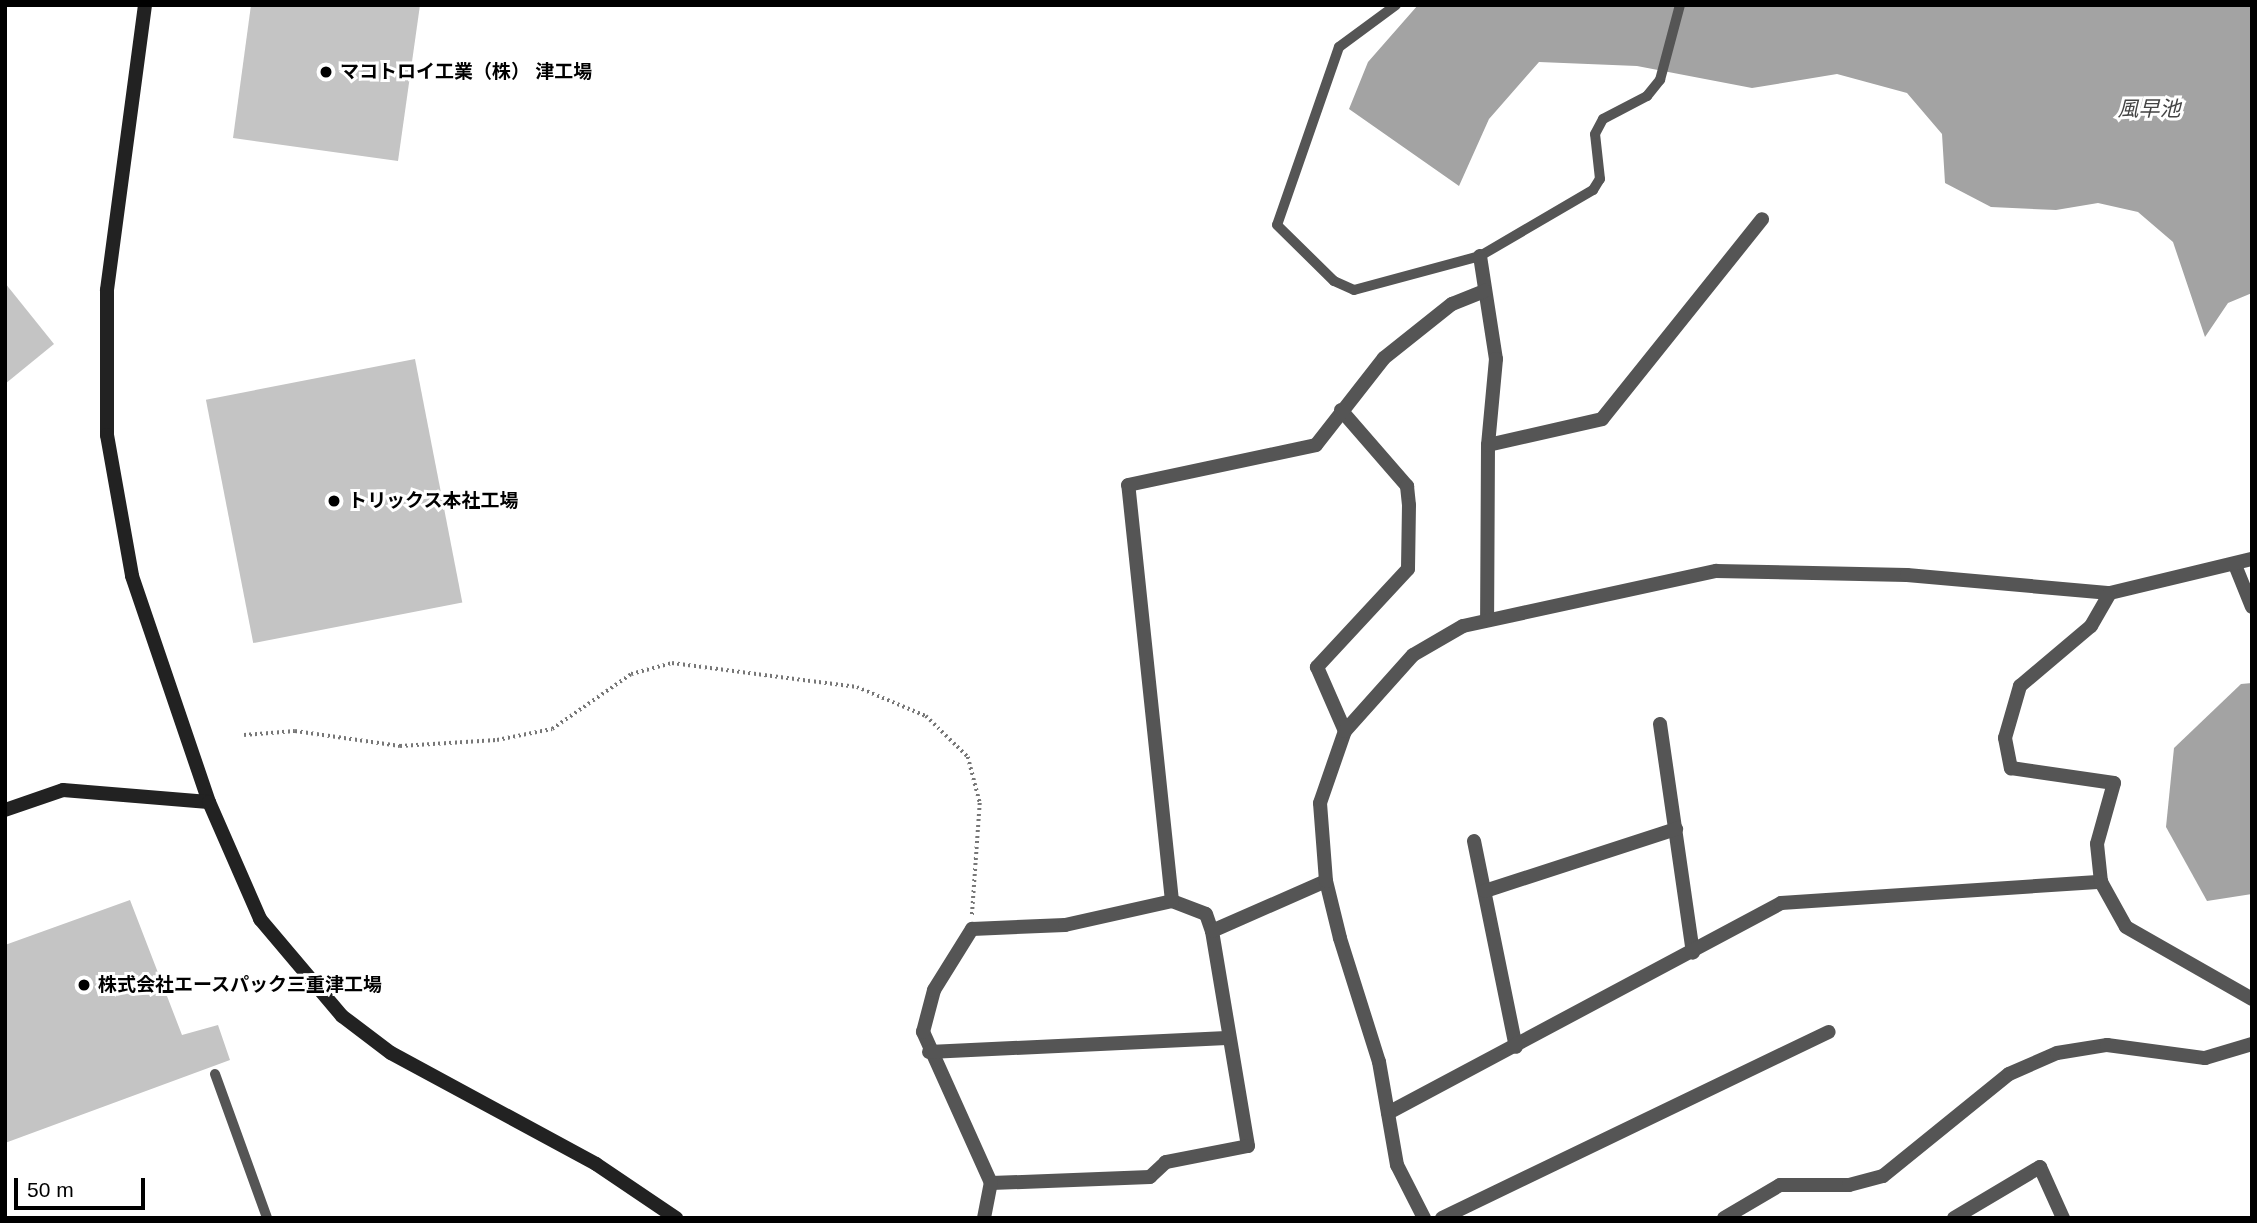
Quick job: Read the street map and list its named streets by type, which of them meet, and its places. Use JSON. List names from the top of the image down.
{
  "water": ["風早池"],
  "places": ["マコトロイ工業（株） 津工場", "トリックス本社工場", "株式会社エースパック三重津工場"],
  "scale_bar": "50 m"
}
